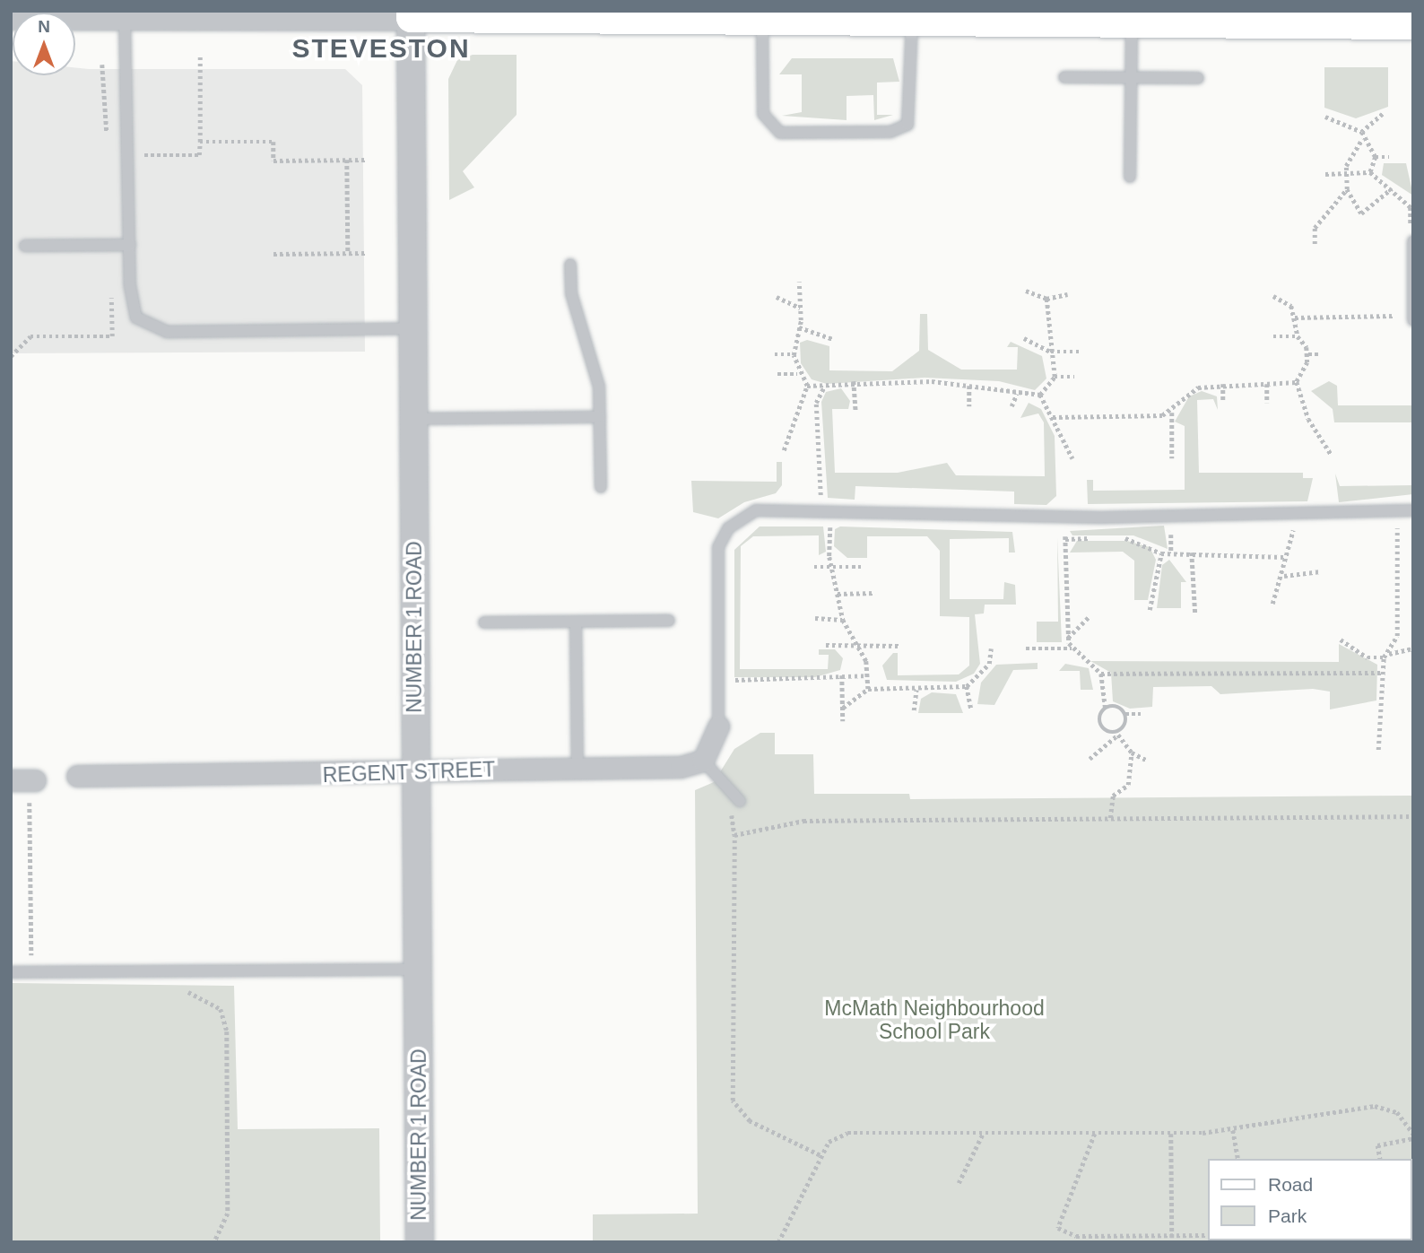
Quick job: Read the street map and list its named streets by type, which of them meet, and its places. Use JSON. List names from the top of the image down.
{
  "streets": {
    "street": ["NUMBER 1 ROAD", "REGENT STREET"]
  },
  "crossings": [
    ["NUMBER 1 ROAD", "REGENT STREET"]
  ],
  "districts": ["STEVESTON"],
  "parks": ["McMath Neighbourhood School Park"],
  "legend": ["Road", "Park"],
  "north": "top"
}
